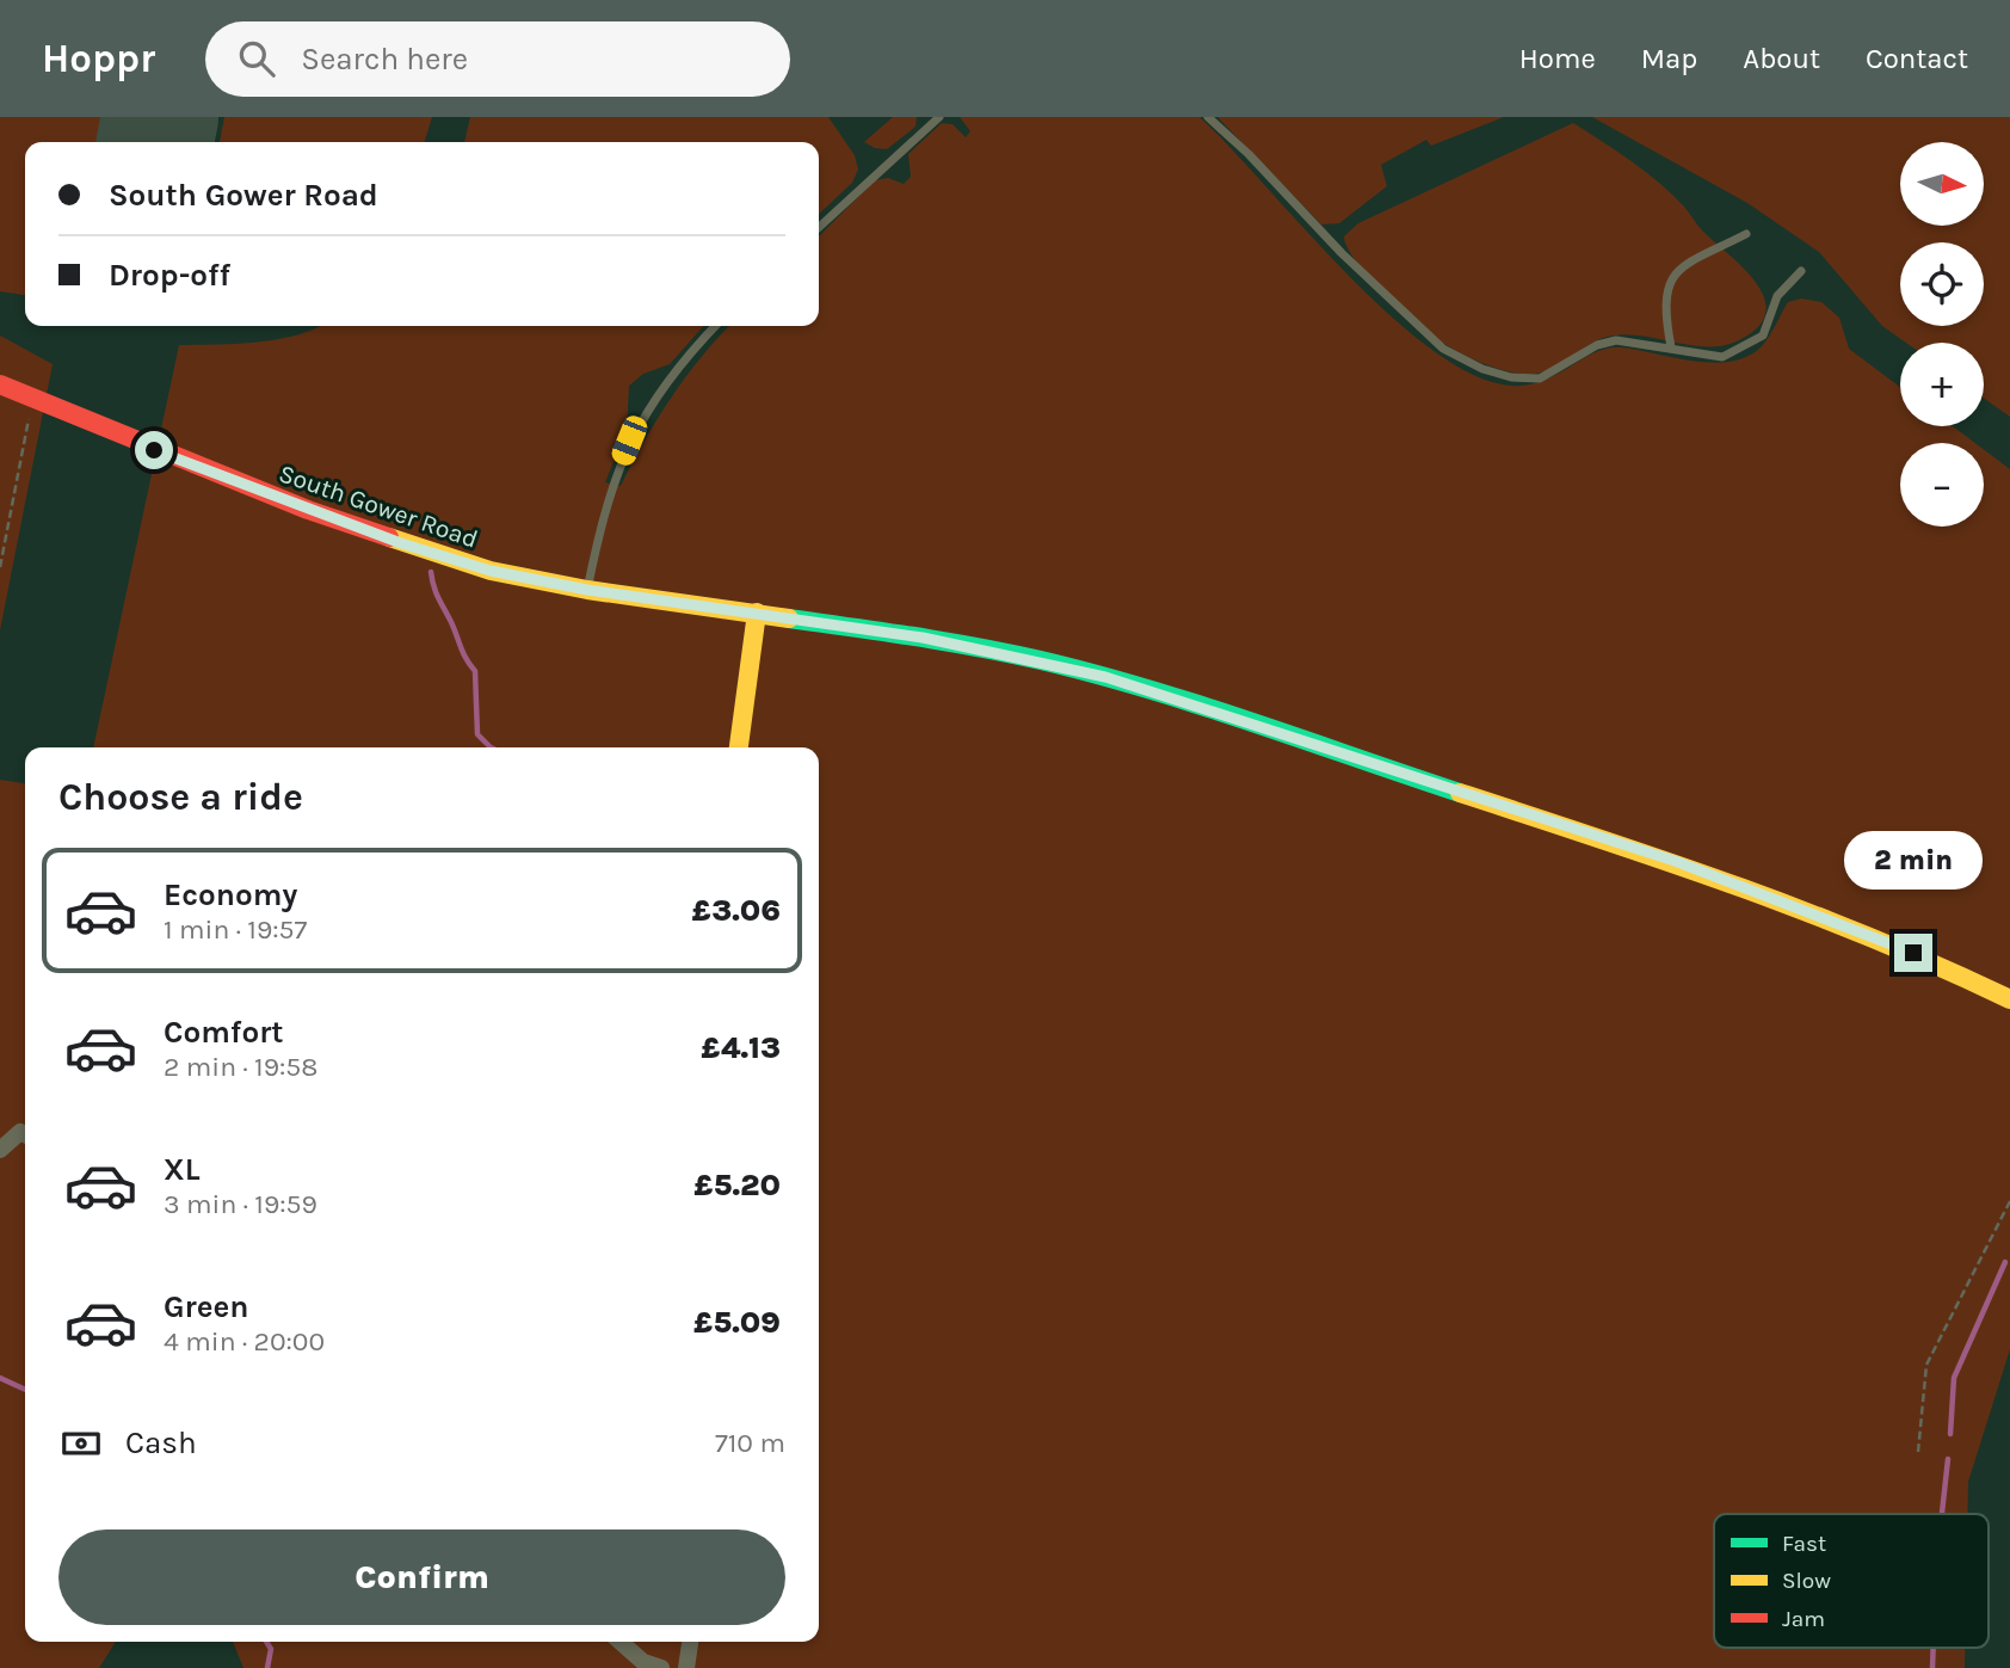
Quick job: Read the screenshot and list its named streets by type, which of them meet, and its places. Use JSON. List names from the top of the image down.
{
  "streets": {
    "main road": ["South Gower Road"]
  },
  "legend": ["Fast", "Slow", "Jam"],
  "north": "right",
  "page": {
    "header": "Hoppr",
    "search": "Search here",
    "nav": [
      "Home",
      "Map",
      "About",
      "Contact"
    ],
    "map_buttons": ["+", "−"],
    "banner": ["South Gower Road", "Drop-off"],
    "heading": "Choose a ride",
    "bubble": "2 min",
    "list": [
      {
        "name": "Economy",
        "note": "1 min · 19:57",
        "value": "£3.06"
      },
      {
        "name": "Comfort",
        "note": "2 min · 19:58",
        "value": "£4.13"
      },
      {
        "name": "XL",
        "note": "3 min · 19:59",
        "value": "£5.20"
      },
      {
        "name": "Green",
        "note": "4 min · 20:00",
        "value": "£5.09"
      }
    ],
    "pay": ["Cash", "710 m"],
    "buttons": "Confirm"
  }
}
